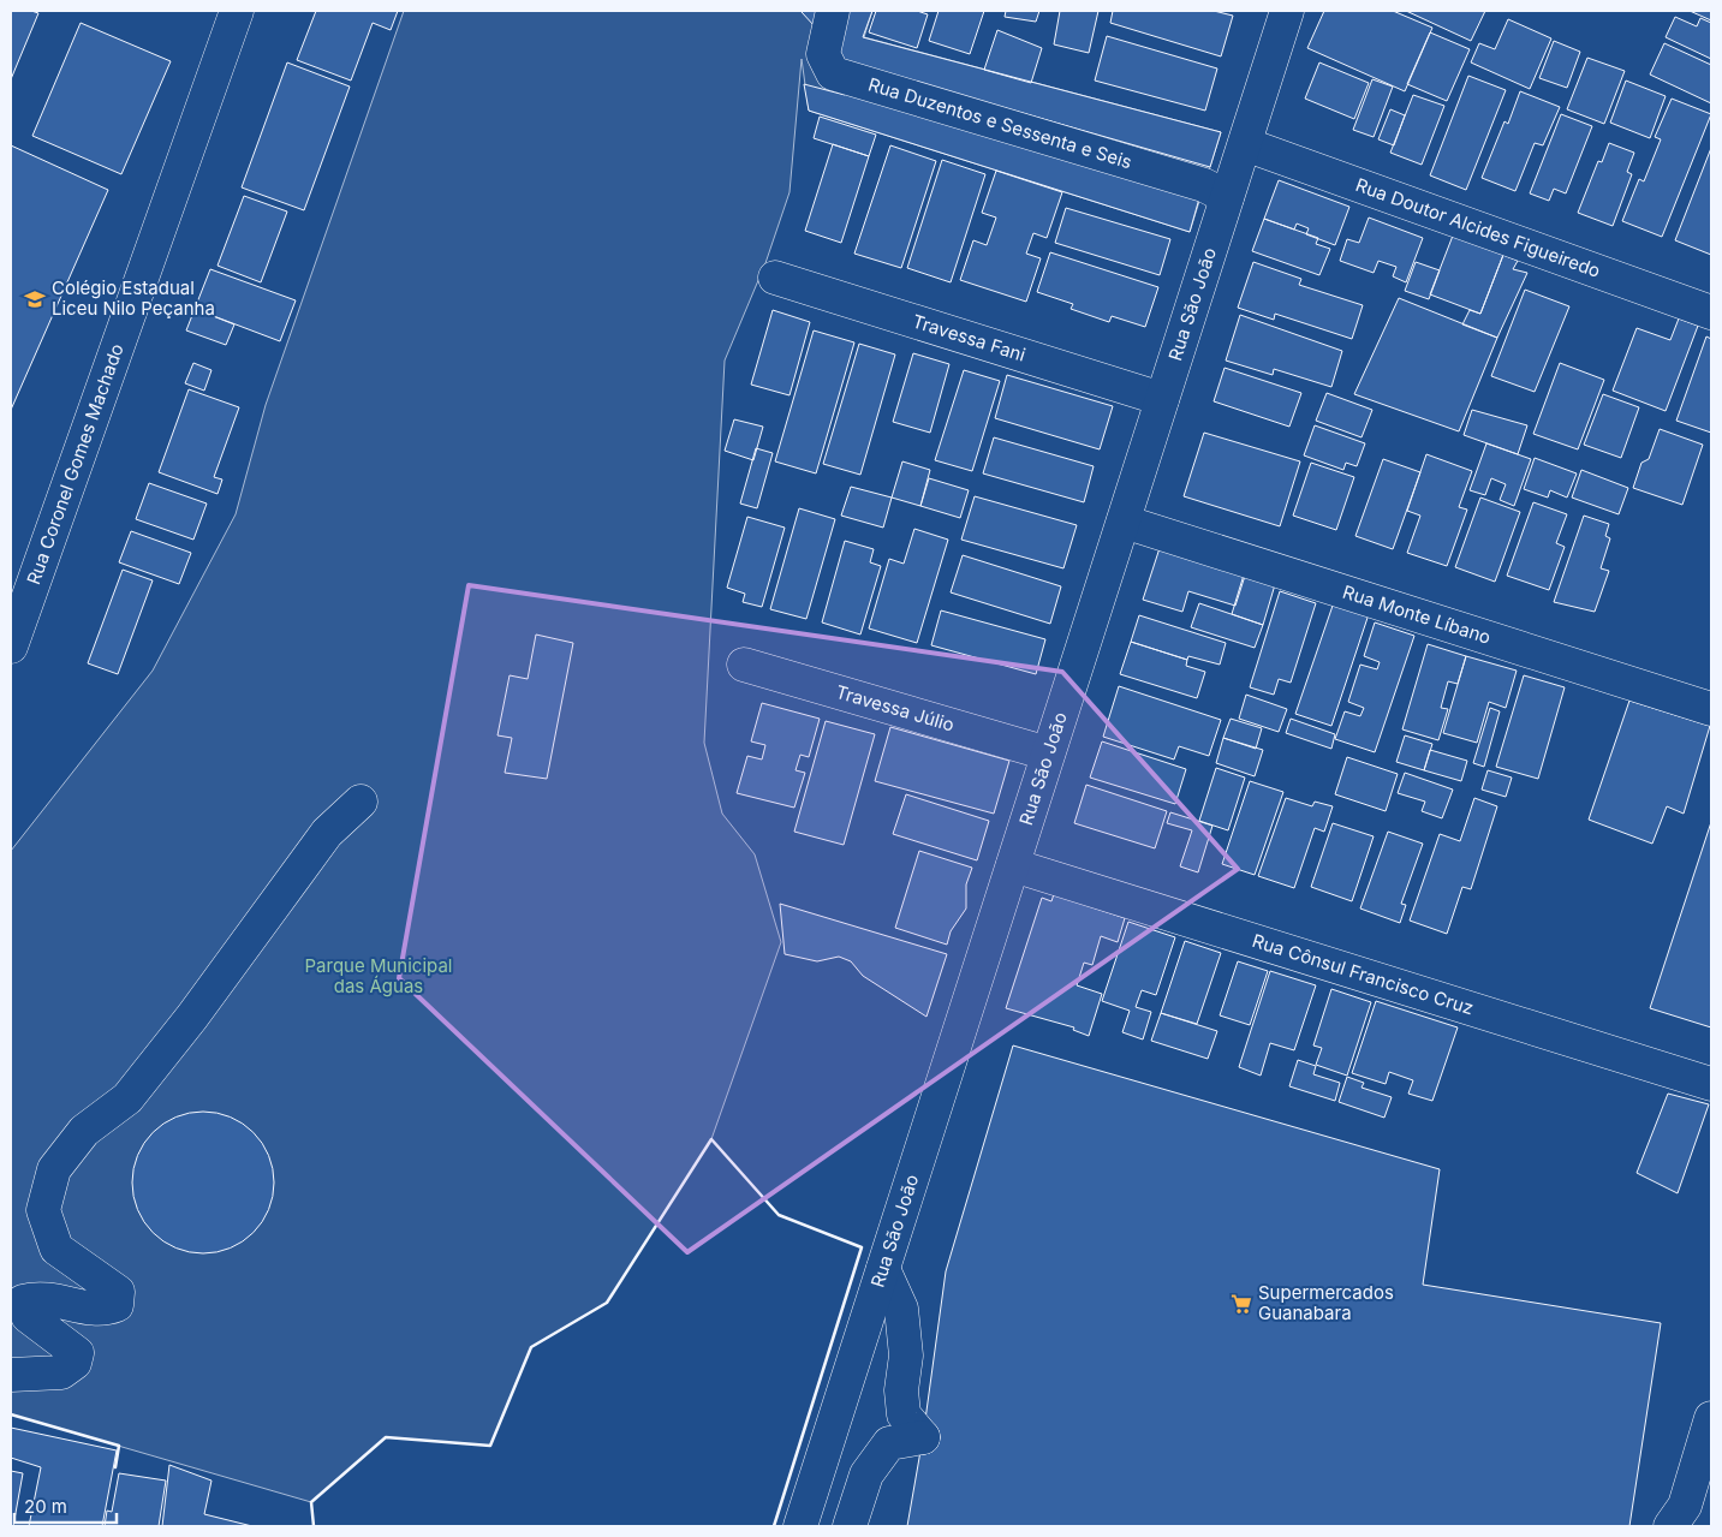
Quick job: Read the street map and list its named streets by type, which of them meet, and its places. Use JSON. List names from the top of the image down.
{
  "streets": {
    "street": [
      "Rua Duzentos e Sessenta e Seis",
      "Rua Doutor Alcides Figueiredo",
      "Rua São João",
      "Travessa Fani",
      "Rua Coronel Gomes Machado",
      "Rua Monte Líbano",
      "Travessa Júlio",
      "Rua Cônsul Francisco Cruz"
    ]
  },
  "crossings": [
    ["Rua Duzentos e Sessenta e Seis", "Rua São João"],
    ["Rua Doutor Alcides Figueiredo", "Rua São João"],
    ["Rua São João", "Travessa Fani"],
    ["Rua São João", "Rua Monte Líbano"],
    ["Rua São João", "Travessa Júlio"],
    ["Rua São João", "Rua Cônsul Francisco Cruz"]
  ],
  "parks": ["Parque Municipal das Águas"],
  "places": {
    "school or university": ["Colégio Estadual Liceu Nilo Peçanha"],
    "supermarket": ["Supermercados Guanabara"]
  },
  "scale_bar": "20 m"
}
